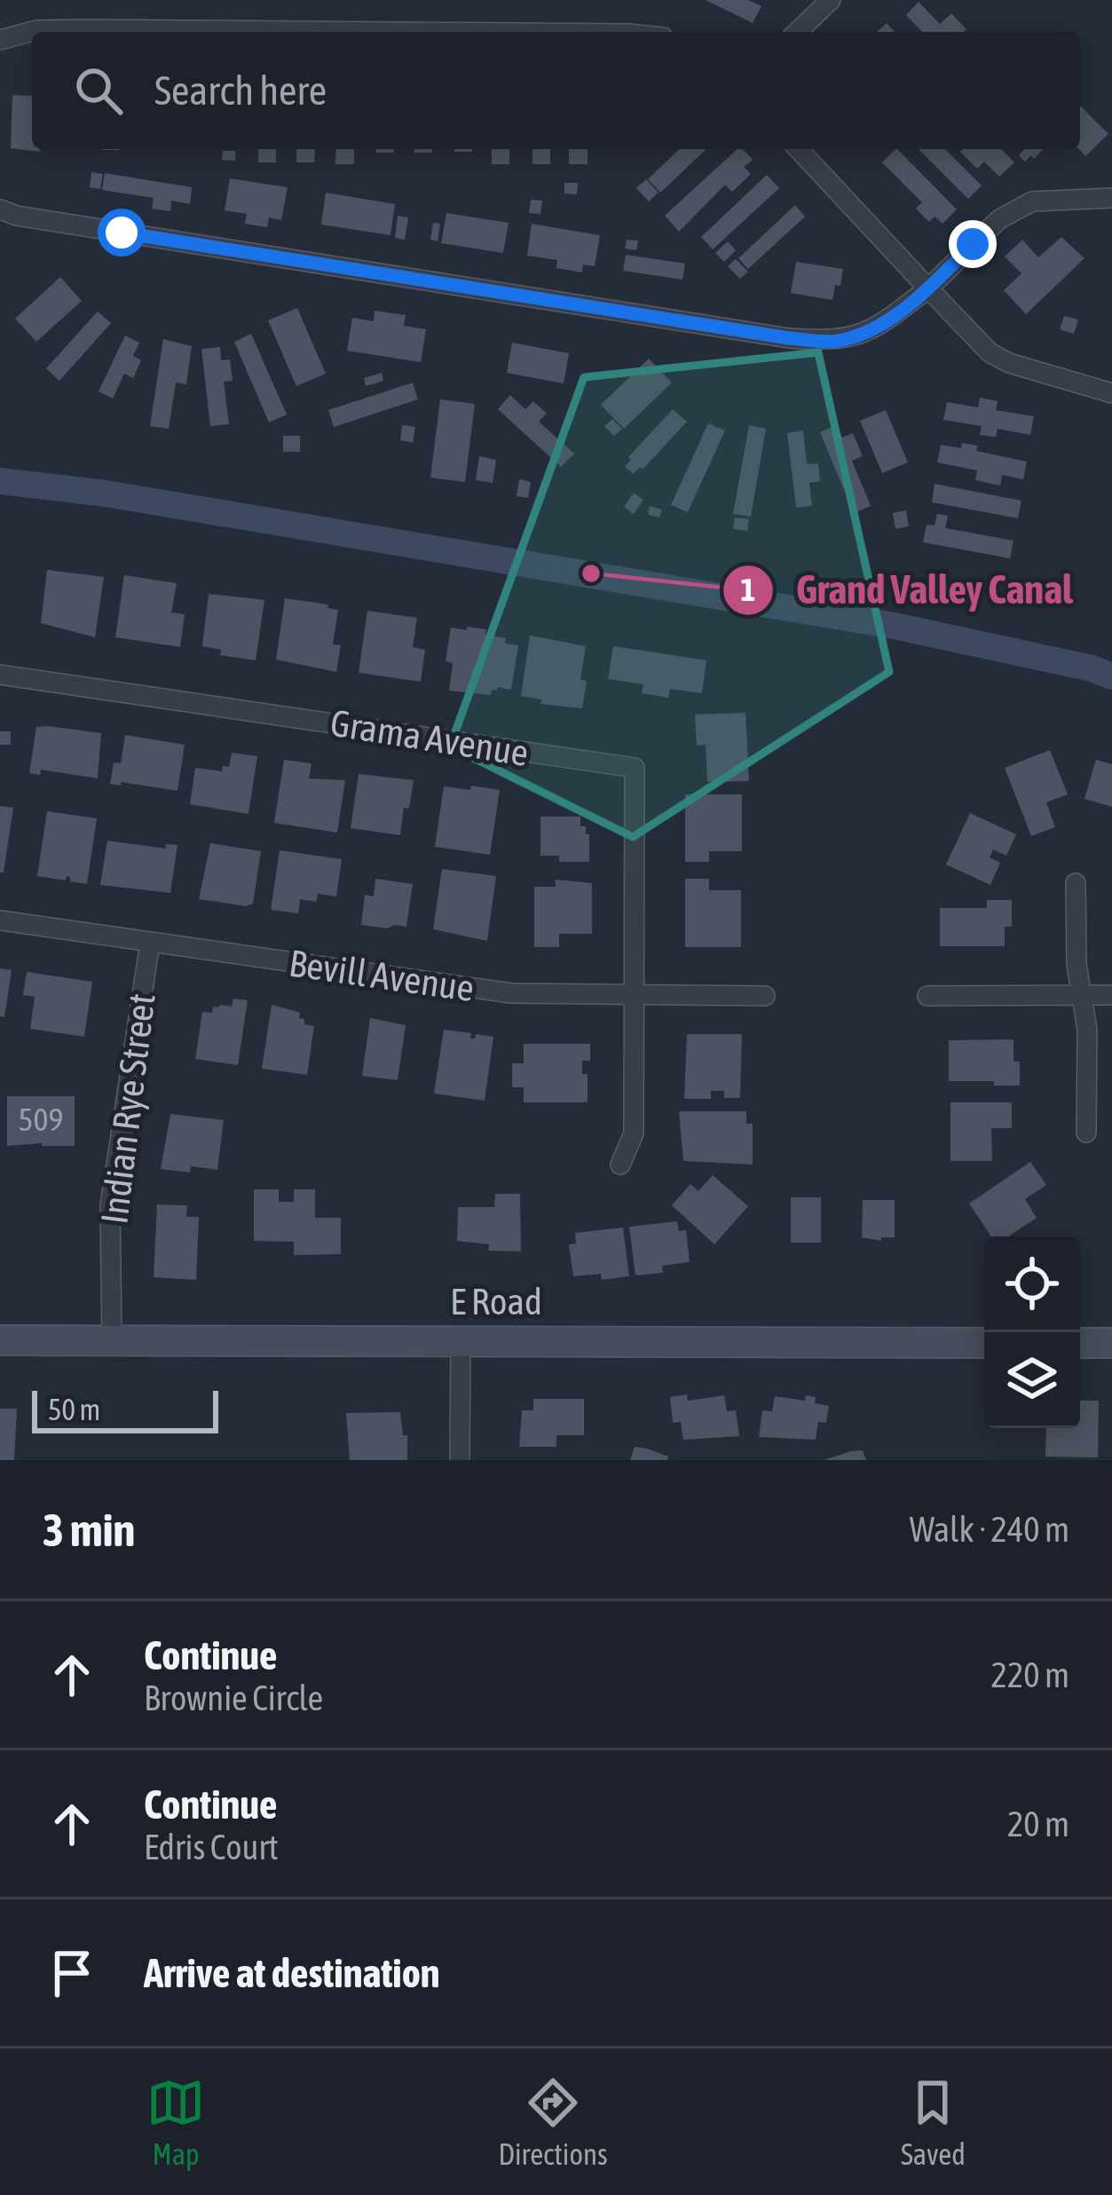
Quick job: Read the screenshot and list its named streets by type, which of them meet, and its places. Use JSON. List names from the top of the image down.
{
  "streets": {
    "street": [
      "Grama Avenue",
      "Bevill Avenue",
      "Indian Rye Street",
      "E Road"
    ]
  },
  "crossings": [
    ["Grama Avenue", "Bevill Avenue"],
    ["Bevill Avenue", "Indian Rye Street"],
    ["Indian Rye Street", "E Road"]
  ],
  "places": ["Grand Valley Canal"],
  "house_numbers": ["509"],
  "scale_bar": "50 m",
  "page": {
    "search": "Search here",
    "scale": "50 m",
    "heading": ["3 min", "Walk · 240 m"],
    "list": [
      ["Continue", "Brownie Circle", "220 m"],
      ["Continue", "Edris Court", "20 m"],
      "Arrive at destination"
    ],
    "nav": ["Map", "Directions", "Saved"]
  }
}
